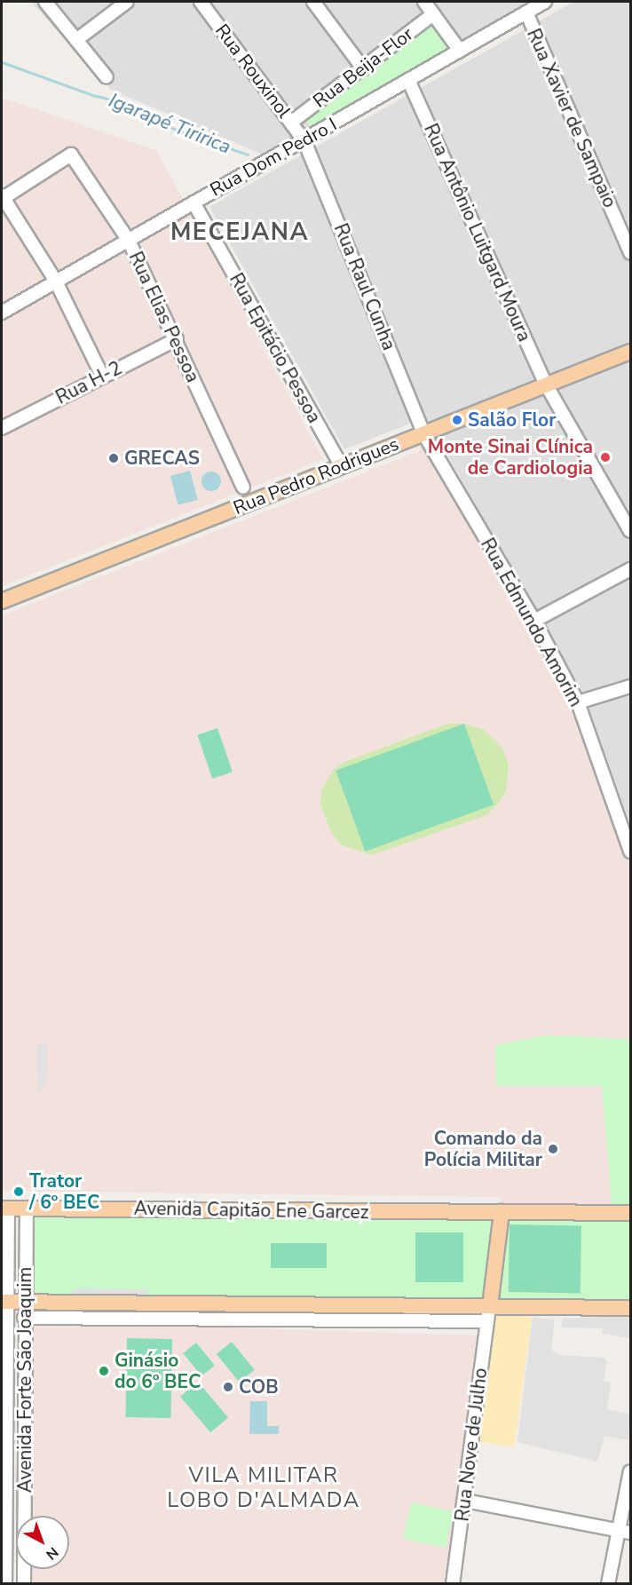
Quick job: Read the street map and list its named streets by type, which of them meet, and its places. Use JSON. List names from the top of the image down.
{
  "streets": {
    "main road": ["Rua Pedro Rodrigues", "Avenida Capitão Ene Garcez"],
    "street": [
      "Rua Beija-Flor",
      "Rua Rouxinol",
      "Rua Xavier de Sampaio",
      "Rua Dom Pedro I",
      "Rua Antônio Luitgard Moura",
      "Rua Raul Cunha",
      "Rua Elias Pessoa",
      "Rua Epitácio Pessoa",
      "Rua H-2",
      "Rua Edmundo Amorim",
      "Avenida Forte São Joaquim",
      "Rua Nove de Julho"
    ]
  },
  "crossings": [
    ["Rua Beija-Flor", "Rua Rouxinol"],
    ["Rua Rouxinol", "Rua Dom Pedro I"],
    ["Rua Rouxinol", "Rua Raul Cunha"],
    ["Rua Xavier de Sampaio", "Rua Dom Pedro I"],
    ["Rua Dom Pedro I", "Rua Antônio Luitgard Moura"],
    ["Rua Dom Pedro I", "Rua Raul Cunha"],
    ["Rua Dom Pedro I", "Rua Elias Pessoa"],
    ["Rua Dom Pedro I", "Rua Epitácio Pessoa"],
    ["Rua Antônio Luitgard Moura", "Rua Pedro Rodrigues"],
    ["Rua Raul Cunha", "Rua Pedro Rodrigues"],
    ["Rua Raul Cunha", "Rua Edmundo Amorim"],
    ["Rua Elias Pessoa", "Rua H-2"],
    ["Rua Epitácio Pessoa", "Rua Pedro Rodrigues"],
    ["Rua Pedro Rodrigues", "Rua Edmundo Amorim"],
    ["Avenida Capitão Ene Garcez", "Avenida Forte São Joaquim"]
  ],
  "districts": ["MECEJANA", "VILA MILITAR LOBO D'ALMADA"],
  "water": ["Igarapé Tiririca"],
  "places": [
    "Salão Flor",
    "Monte Sinai Clínica de Cardiologia",
    "GRECAS",
    "Comando da Polícia Militar",
    "Trator / 6º BEC",
    "Ginásio do 6º BEC",
    "COB"
  ],
  "north": "bottom right"
}
